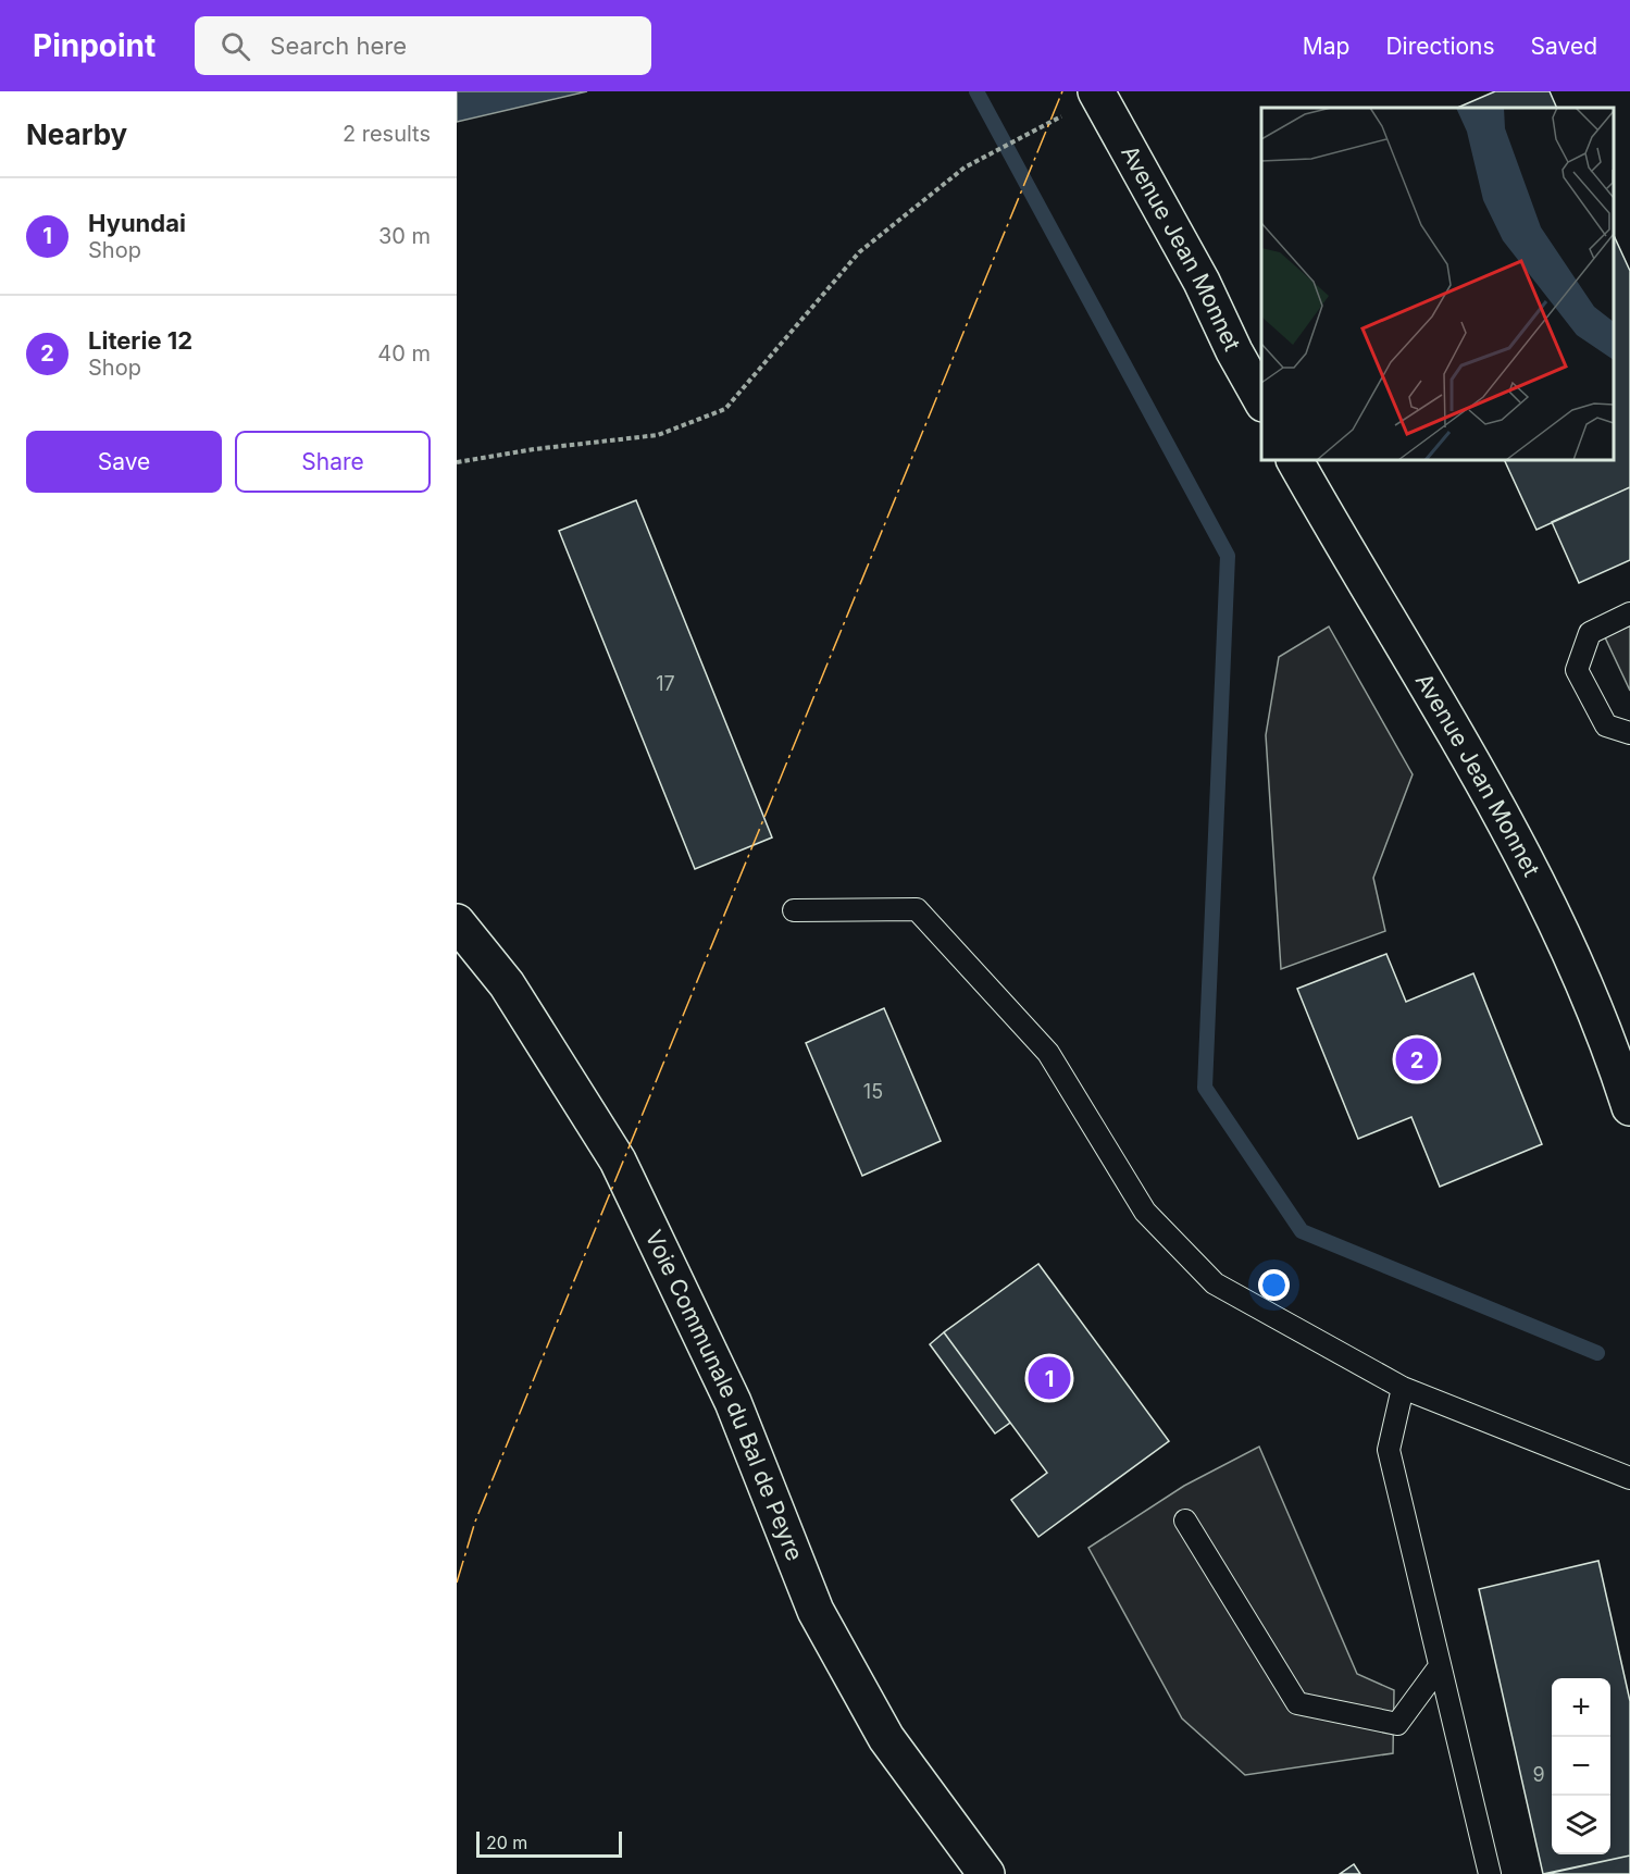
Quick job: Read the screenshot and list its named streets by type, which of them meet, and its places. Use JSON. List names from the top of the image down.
{
  "streets": {
    "street": ["Avenue Jean Monnet", "Voie Communale du Bal de Peyre"]
  },
  "house_numbers": ["17", "15", "9"],
  "scale_bar": "20 m",
  "page": {
    "header": "Pinpoint",
    "search": "Search here",
    "nav": ["Map", "Directions", "Saved"],
    "heading": ["Nearby", "2 results"],
    "list": [
      {
        "mark": "1",
        "name": "Hyundai",
        "note": "Shop",
        "value": "30 m"
      },
      {
        "mark": "2",
        "name": "Literie 12",
        "note": "Shop",
        "value": "40 m"
      }
    ],
    "buttons": ["Save", "Share"],
    "pins": ["2", "1"],
    "map_buttons": ["+", "−"],
    "scale": "20 m"
  }
}
